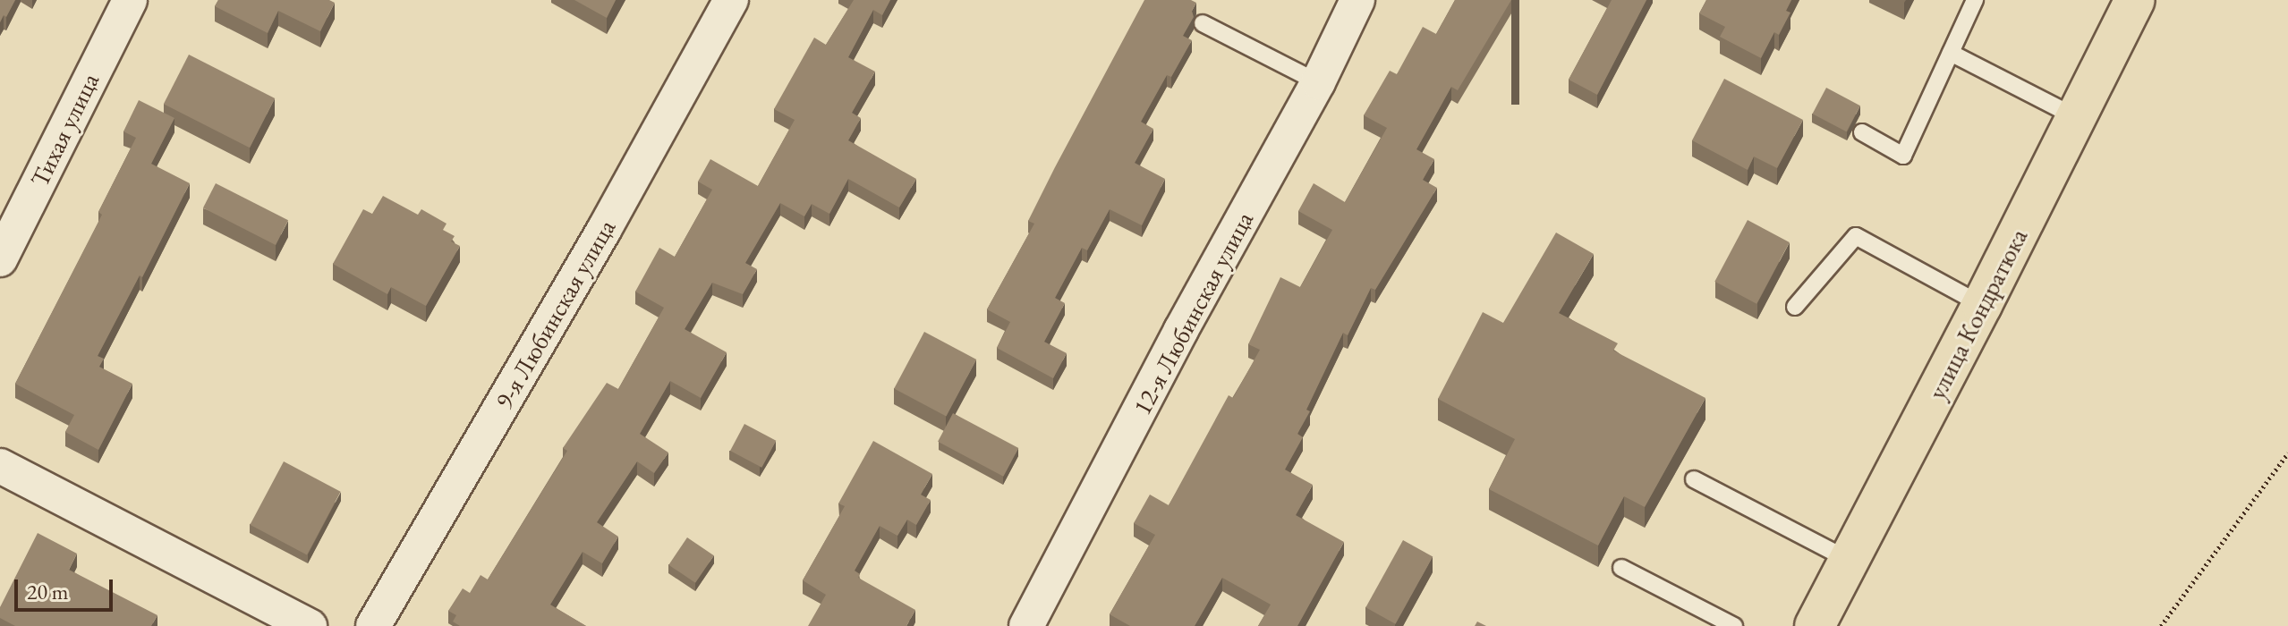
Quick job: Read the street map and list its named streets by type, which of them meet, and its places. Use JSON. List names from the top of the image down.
{
  "streets": {
    "main road": ["улица Кондратюка"],
    "street": ["Тихая улица", "12-я Любинская улица", "9-я Любинская улица"]
  },
  "scale_bar": "20 m"
}
